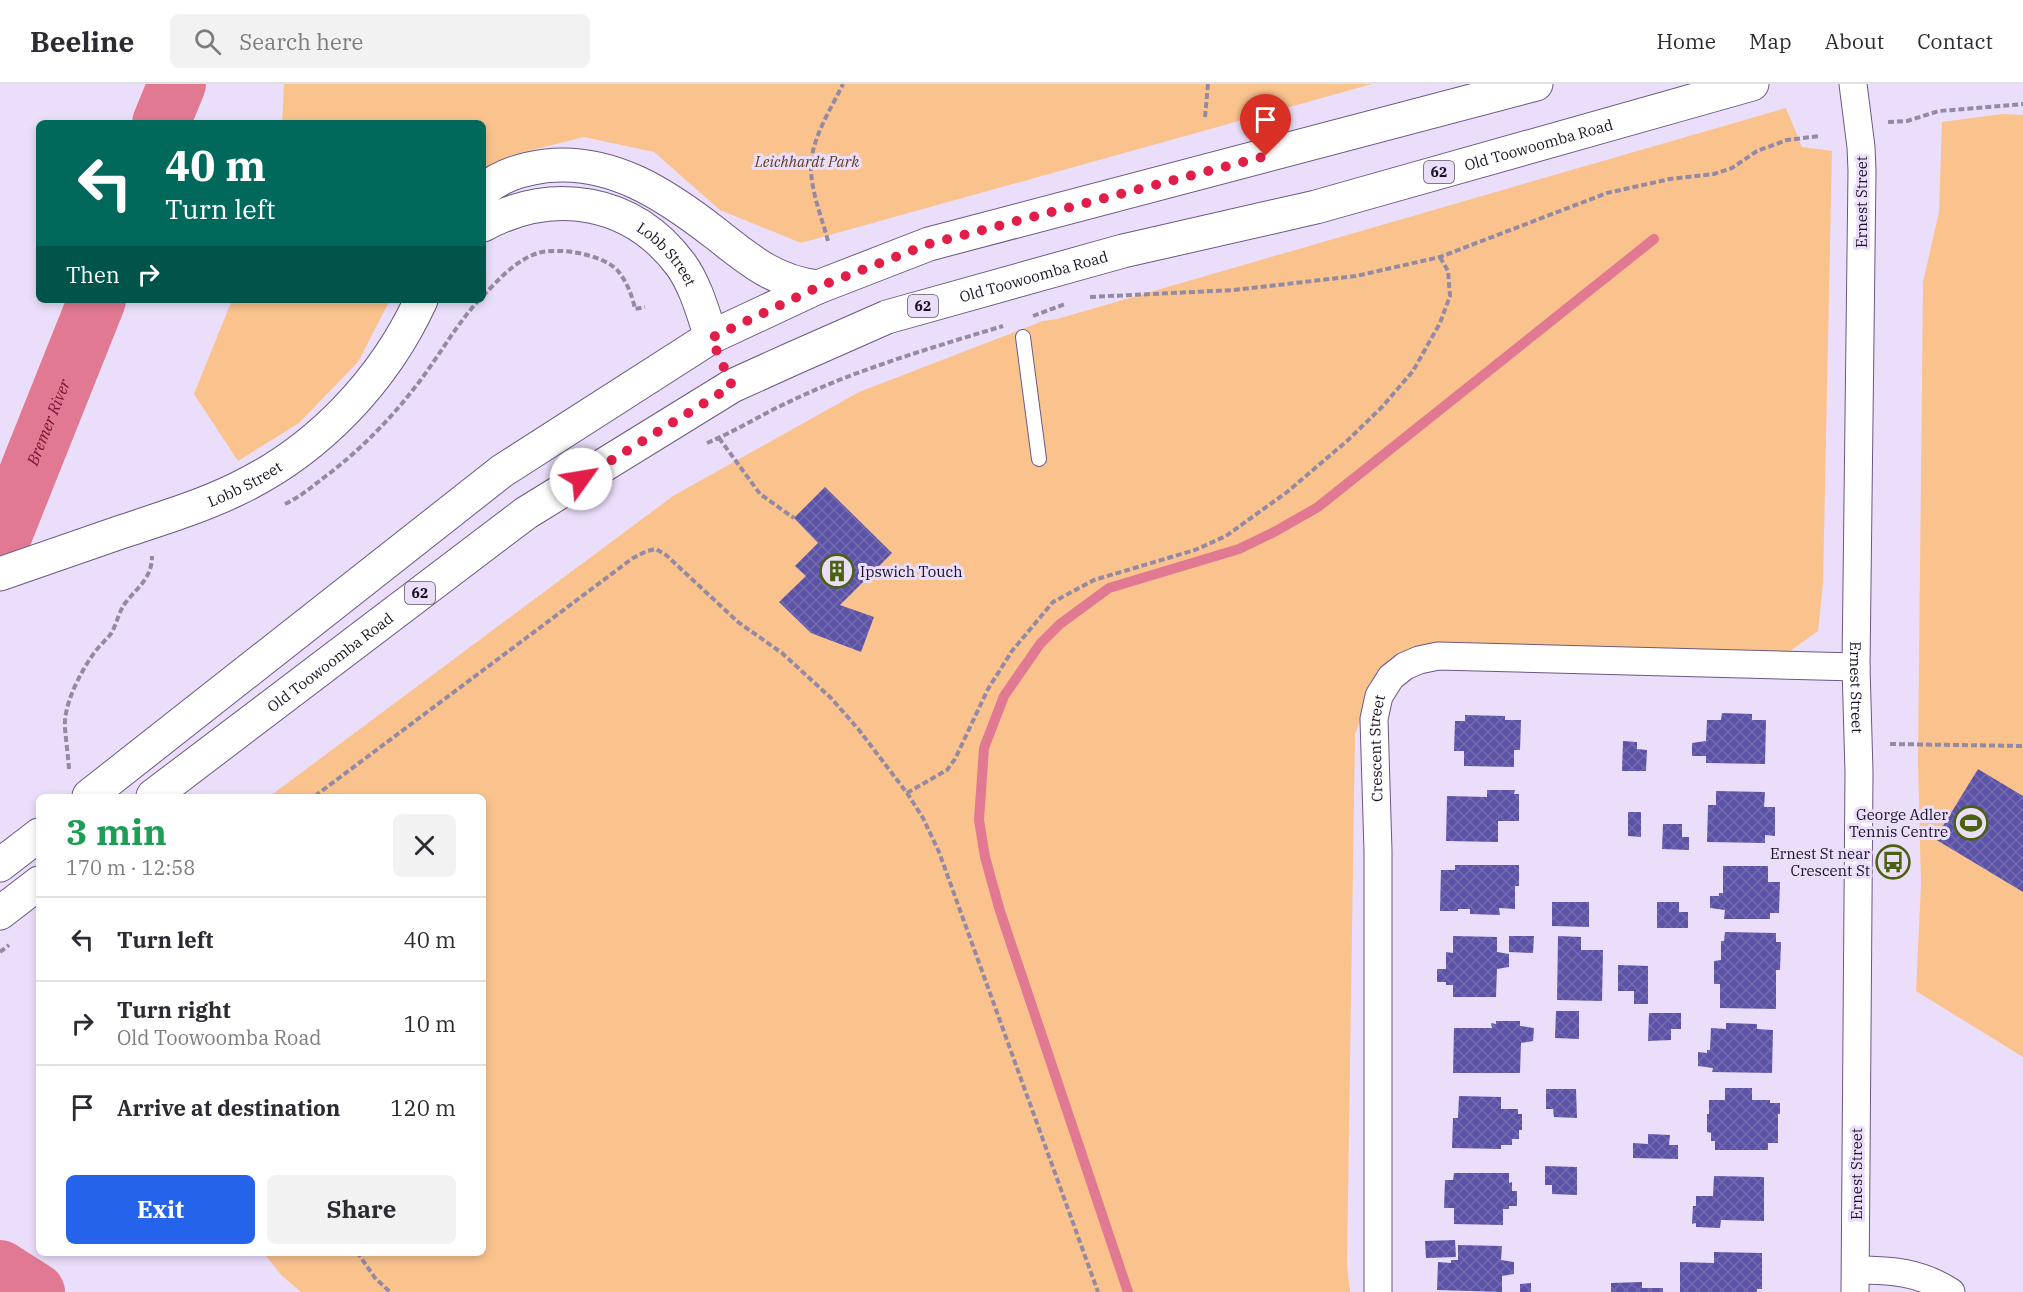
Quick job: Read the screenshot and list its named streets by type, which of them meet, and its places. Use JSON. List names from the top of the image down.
{
  "streets": {
    "main road": ["Old Toowoomba Road", "62", "Lobb Street"],
    "street": ["Ernest Street", "Crescent Street"]
  },
  "crossings": [
    ["Old Toowoomba Road", "Lobb Street"],
    ["Ernest Street", "Crescent Street"]
  ],
  "water": ["Bremer River"],
  "parks": ["Leichhardt Park"],
  "places": {
    "building": ["Ipswich Touch"],
    "sports": ["George Adler Tennis Centre"],
    "bus stop": ["Ernest St near Crescent St"]
  },
  "page": {
    "header": "Beeline",
    "search": "Search here",
    "nav": [
      "Home",
      "Map",
      "About",
      "Contact"
    ],
    "turn": ["40 m", "Turn left"],
    "then": "Then",
    "heading": ["3 min", "170 m · 12:58"],
    "list": [
      {
        "name": "Turn left",
        "value": "40 m"
      },
      {
        "name": "Turn right",
        "note": "Old Toowoomba Road",
        "value": "10 m"
      },
      {
        "name": "Arrive at destination",
        "value": "120 m"
      }
    ],
    "buttons": ["Exit", "Share"]
  }
}
